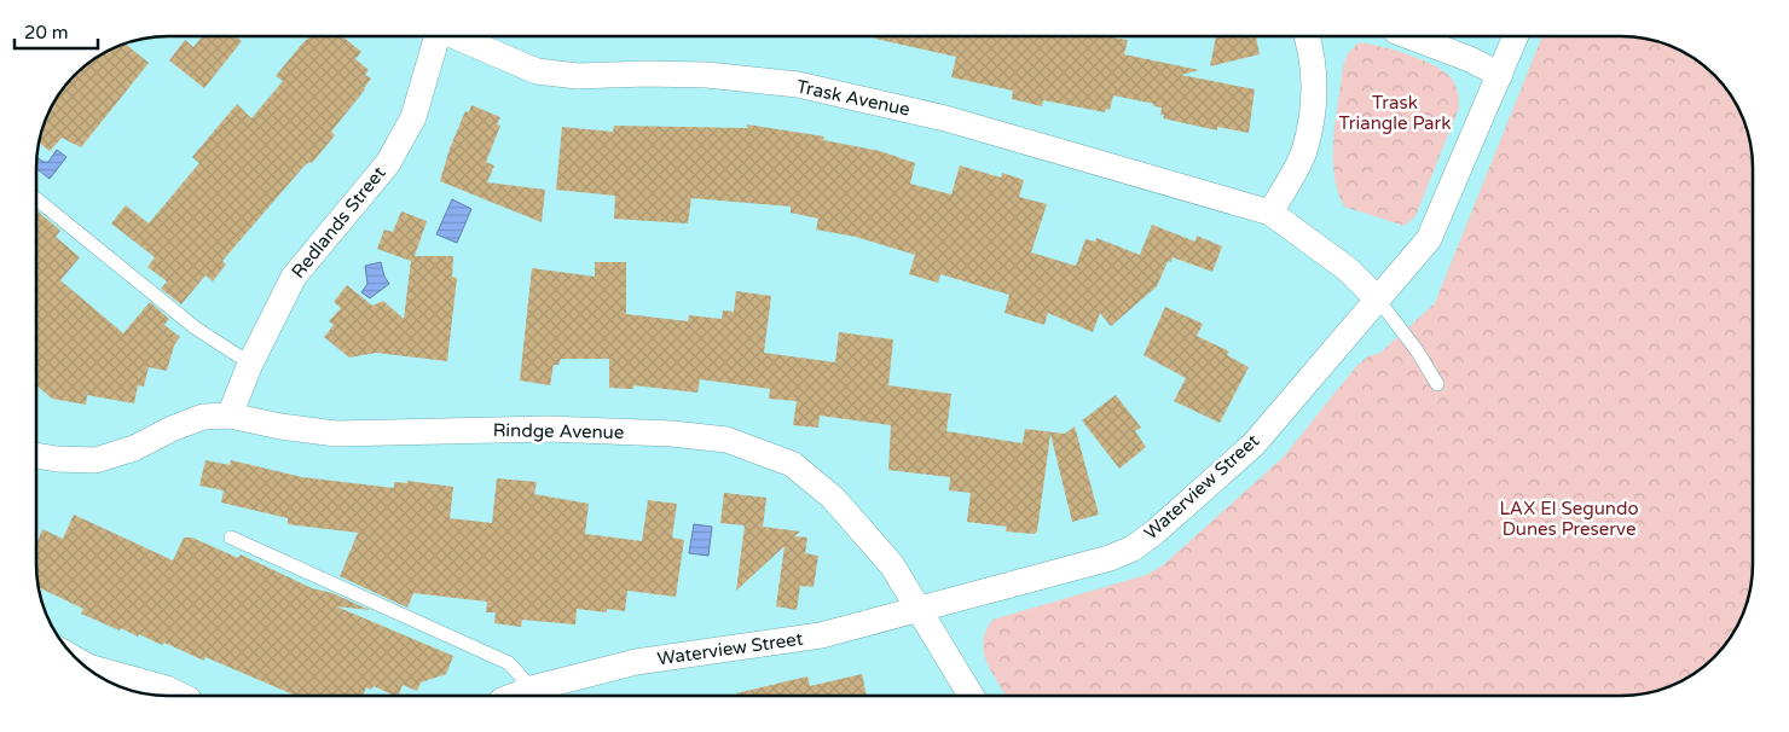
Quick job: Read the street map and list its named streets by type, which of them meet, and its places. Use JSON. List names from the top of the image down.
{
  "streets": {
    "street": [
      "Trask Avenue",
      "Redlands Street",
      "Rindge Avenue",
      "Waterview Street"
    ]
  },
  "crossings": [
    ["Redlands Street", "Rindge Avenue"],
    ["Rindge Avenue", "Waterview Street"]
  ],
  "parks": ["Trask Triangle Park", "LAX El Segundo Dunes Preserve"],
  "scale_bar": "20 m"
}
